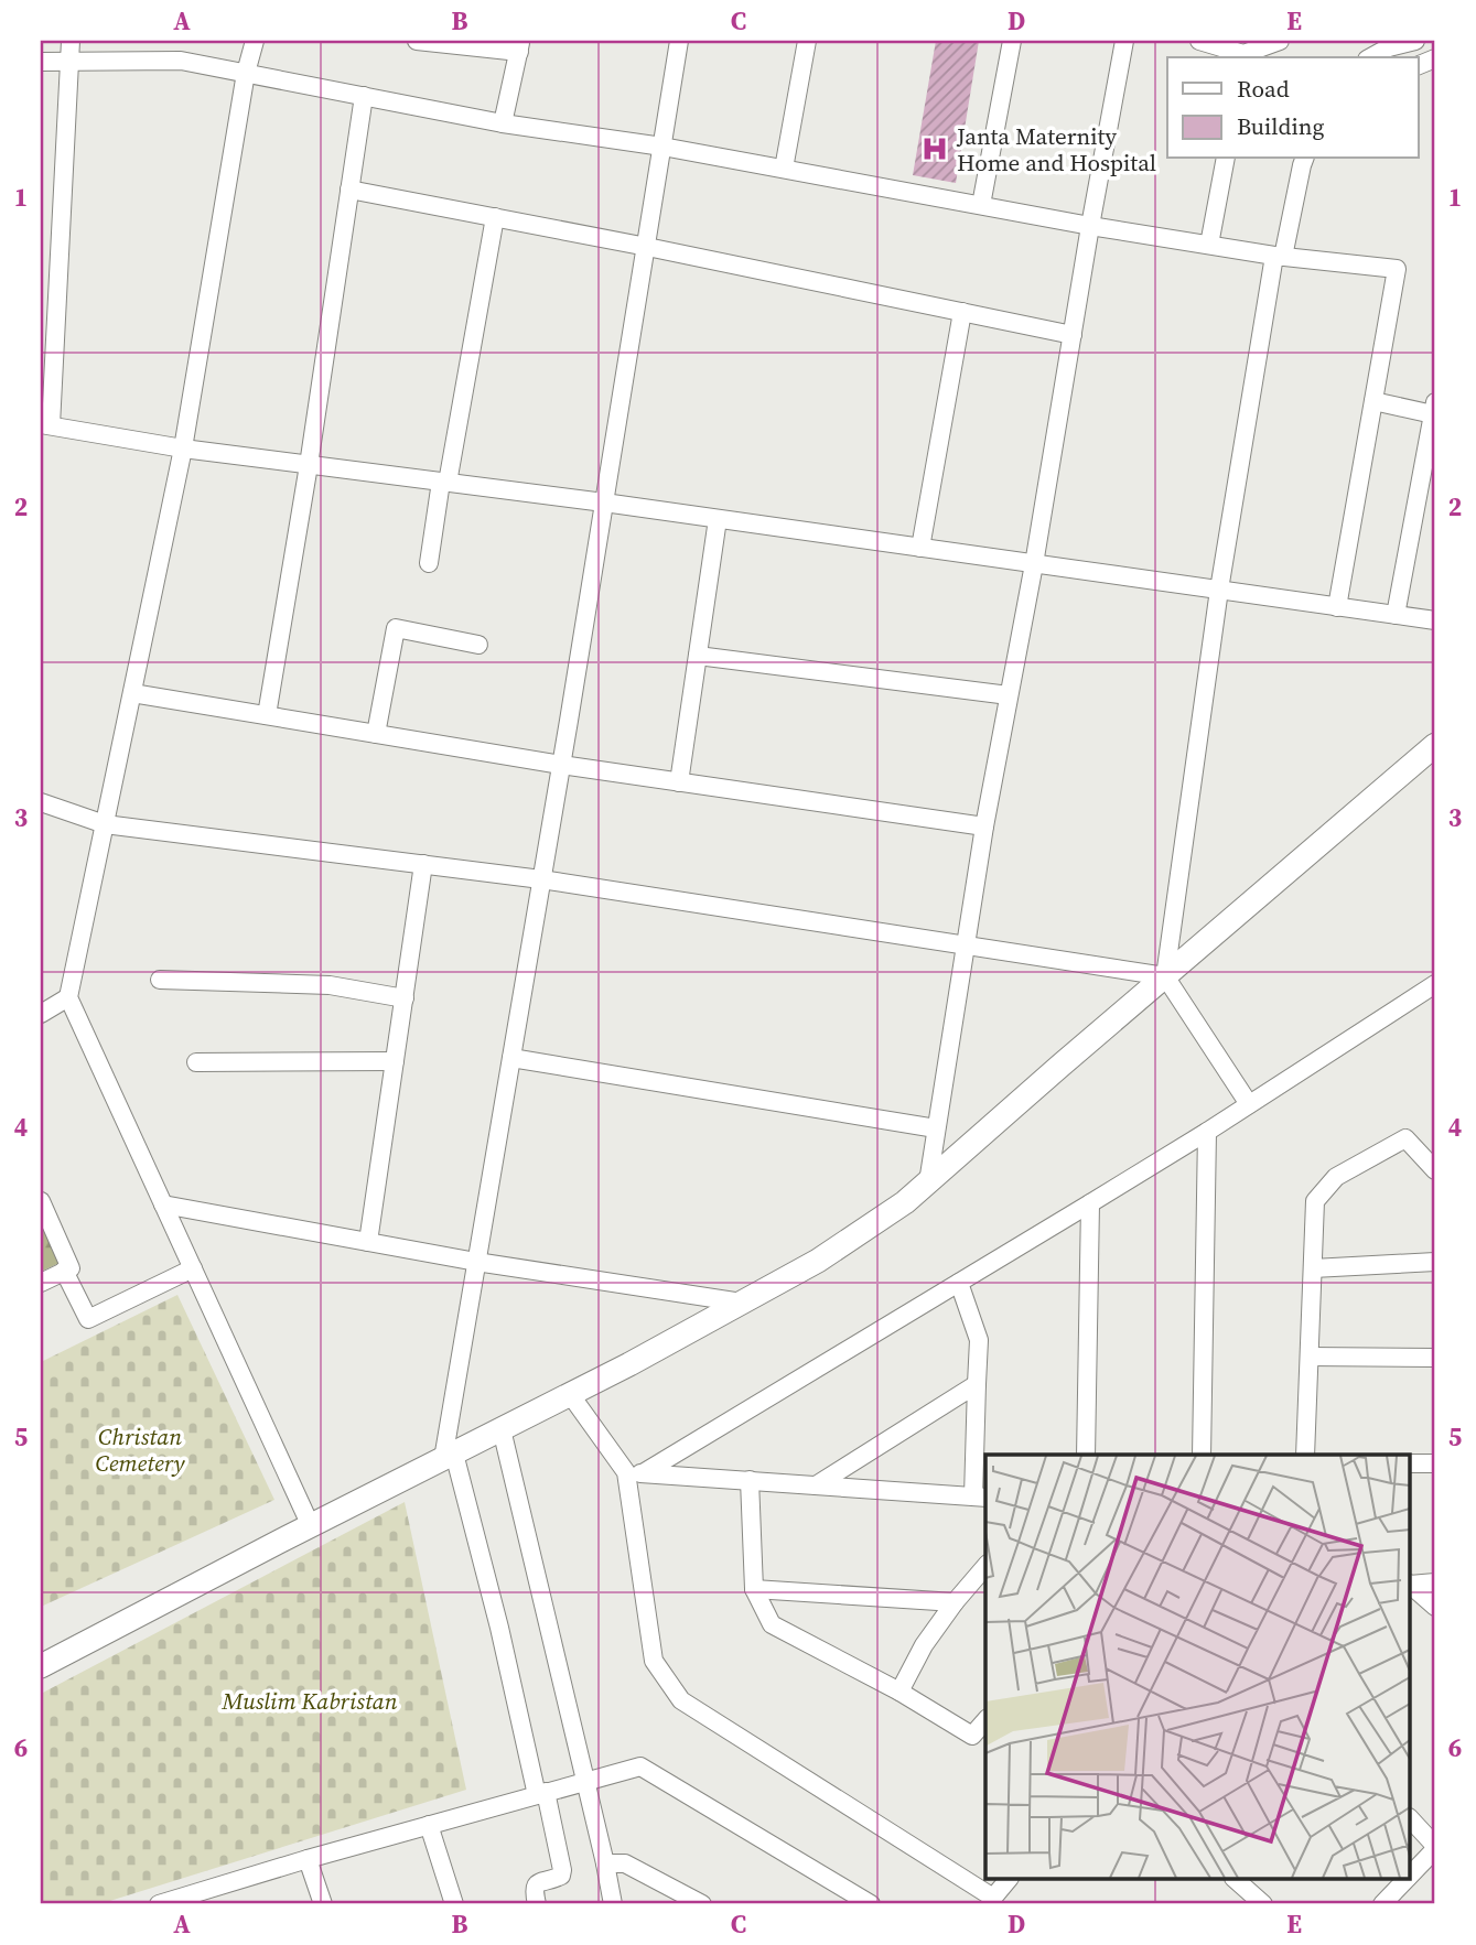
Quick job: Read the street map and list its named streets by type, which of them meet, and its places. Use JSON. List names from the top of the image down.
{
  "parks": ["Christan Cemetery", "Muslim Kabristan"],
  "places": {
    "hospital": ["Janta Maternity Home and Hospital"]
  },
  "legend": ["Road", "Building"],
  "grid": {
    "columns": [
      "A",
      "B",
      "C",
      "D",
      "E"
    ],
    "rows": [
      "1",
      "2",
      "3",
      "4",
      "5",
      "6"
    ]
  }
}
